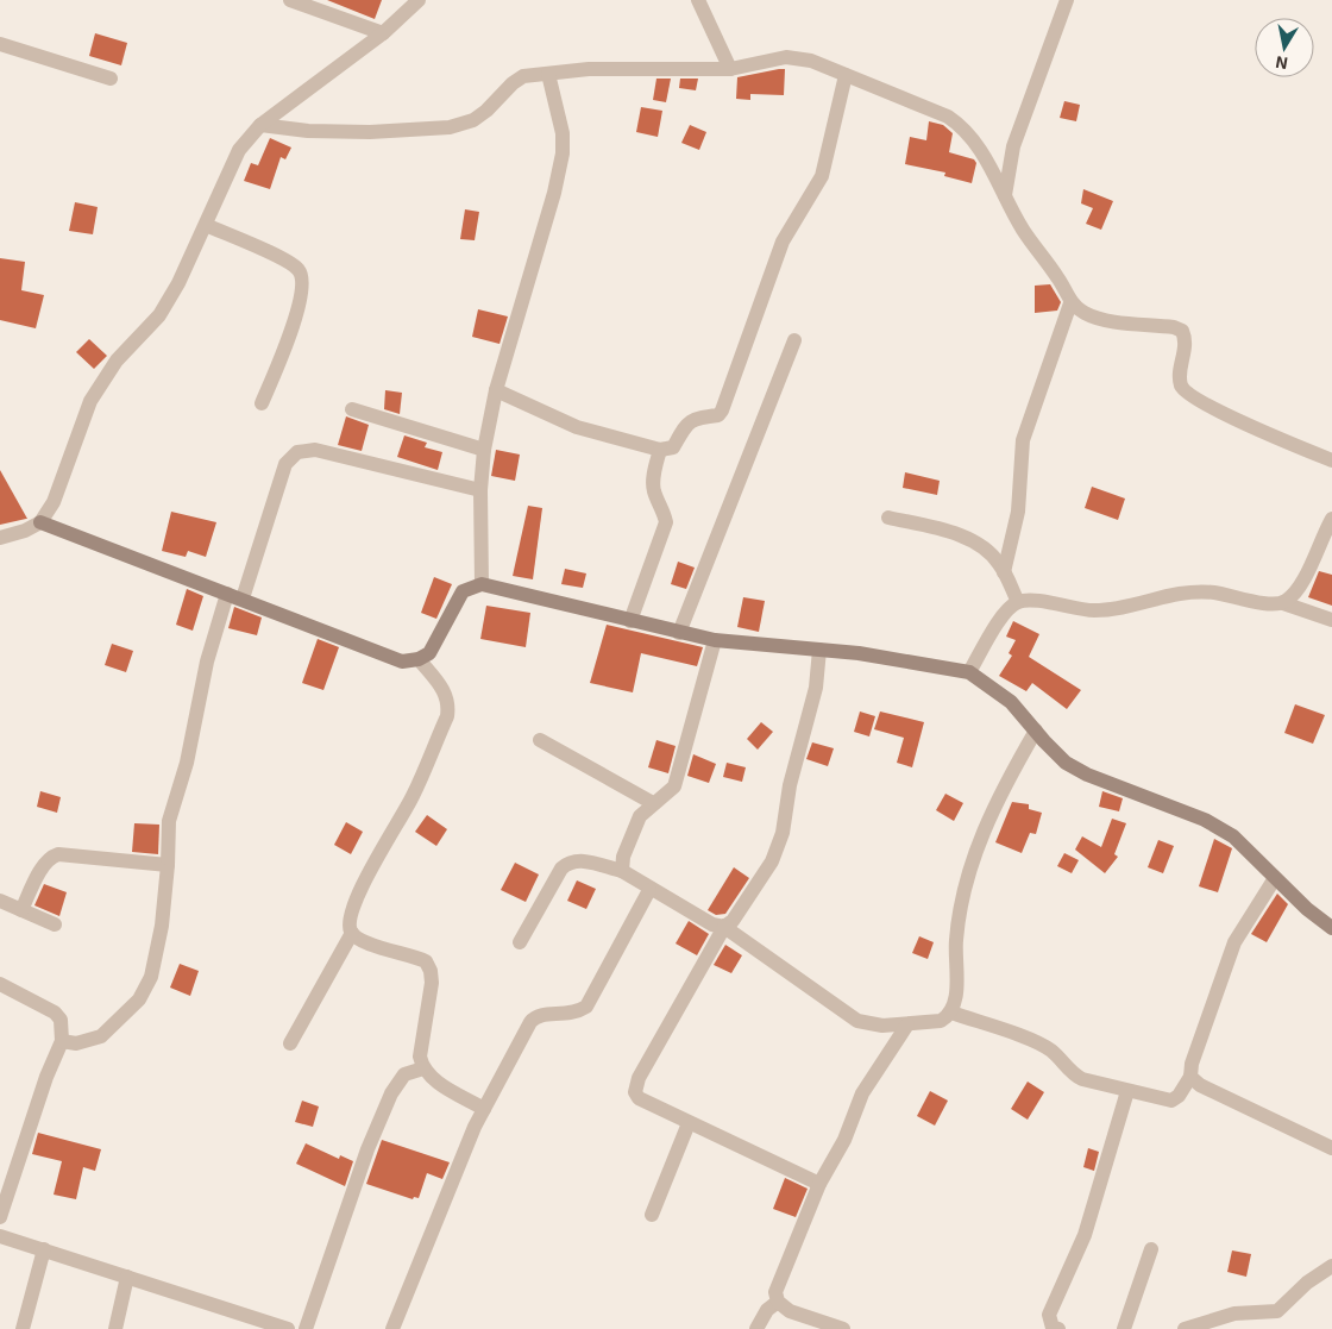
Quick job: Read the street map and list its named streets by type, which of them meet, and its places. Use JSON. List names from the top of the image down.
{
  "north": "bottom"
}
